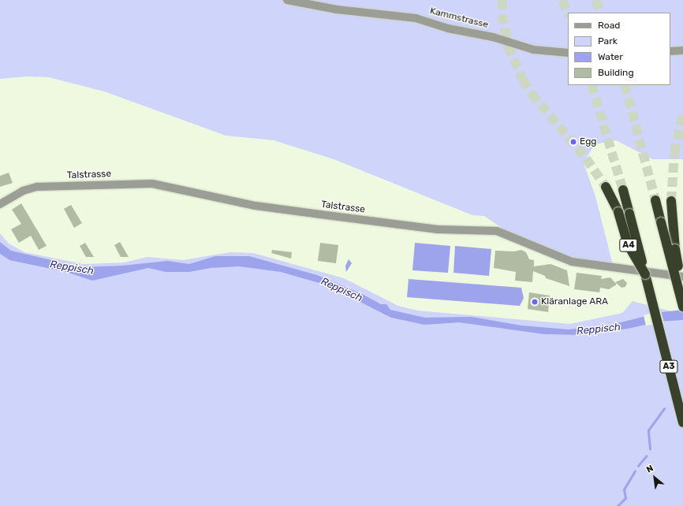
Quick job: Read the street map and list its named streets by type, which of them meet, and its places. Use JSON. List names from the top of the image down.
{
  "streets": {
    "highway": ["A4", "A3"],
    "street": ["Kammstrasse", "Talstrasse"]
  },
  "crossings": [
    ["A4", "A3"]
  ],
  "water": ["Reppisch"],
  "places": ["Egg", "Kläranlage ARA"],
  "legend": [
    "Road",
    "Park",
    "Water",
    "Building"
  ],
  "north": "top left"
}
